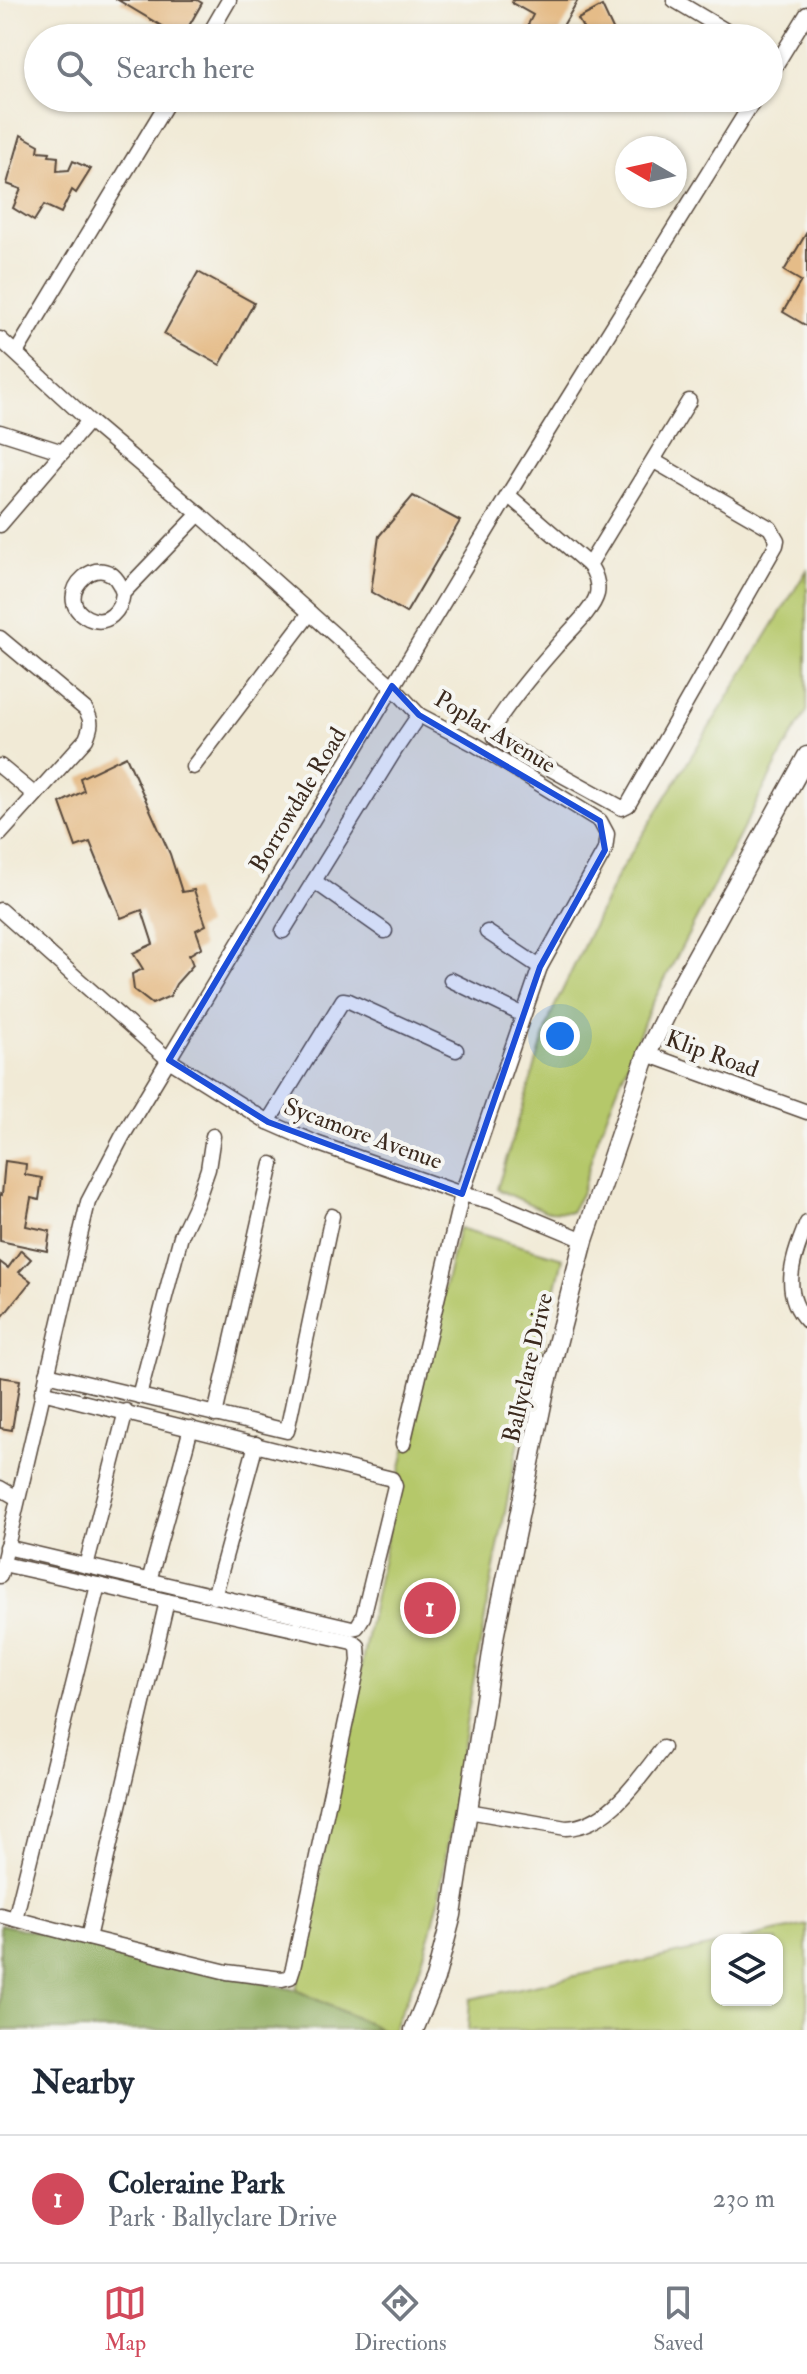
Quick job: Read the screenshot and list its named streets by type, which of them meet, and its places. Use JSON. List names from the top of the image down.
{
  "streets": {
    "street": [
      "Poplar Avenue",
      "Borrowdale Road",
      "Klip Road",
      "Sycamore Avenue",
      "Ballyclare Drive"
    ]
  },
  "crossings": [
    ["Poplar Avenue", "Borrowdale Road"],
    ["Poplar Avenue", "Sycamore Avenue"],
    ["Borrowdale Road", "Sycamore Avenue"],
    ["Klip Road", "Ballyclare Drive"],
    ["Sycamore Avenue", "Ballyclare Drive"]
  ],
  "north": "left",
  "page": {
    "search": "Search here",
    "pins": "1",
    "heading": "Nearby",
    "list": [
      {
        "mark": "1",
        "name": "Coleraine Park",
        "note": "Park · Ballyclare Drive",
        "value": "230 m"
      }
    ],
    "nav": ["Map", "Directions", "Saved"]
  }
}
